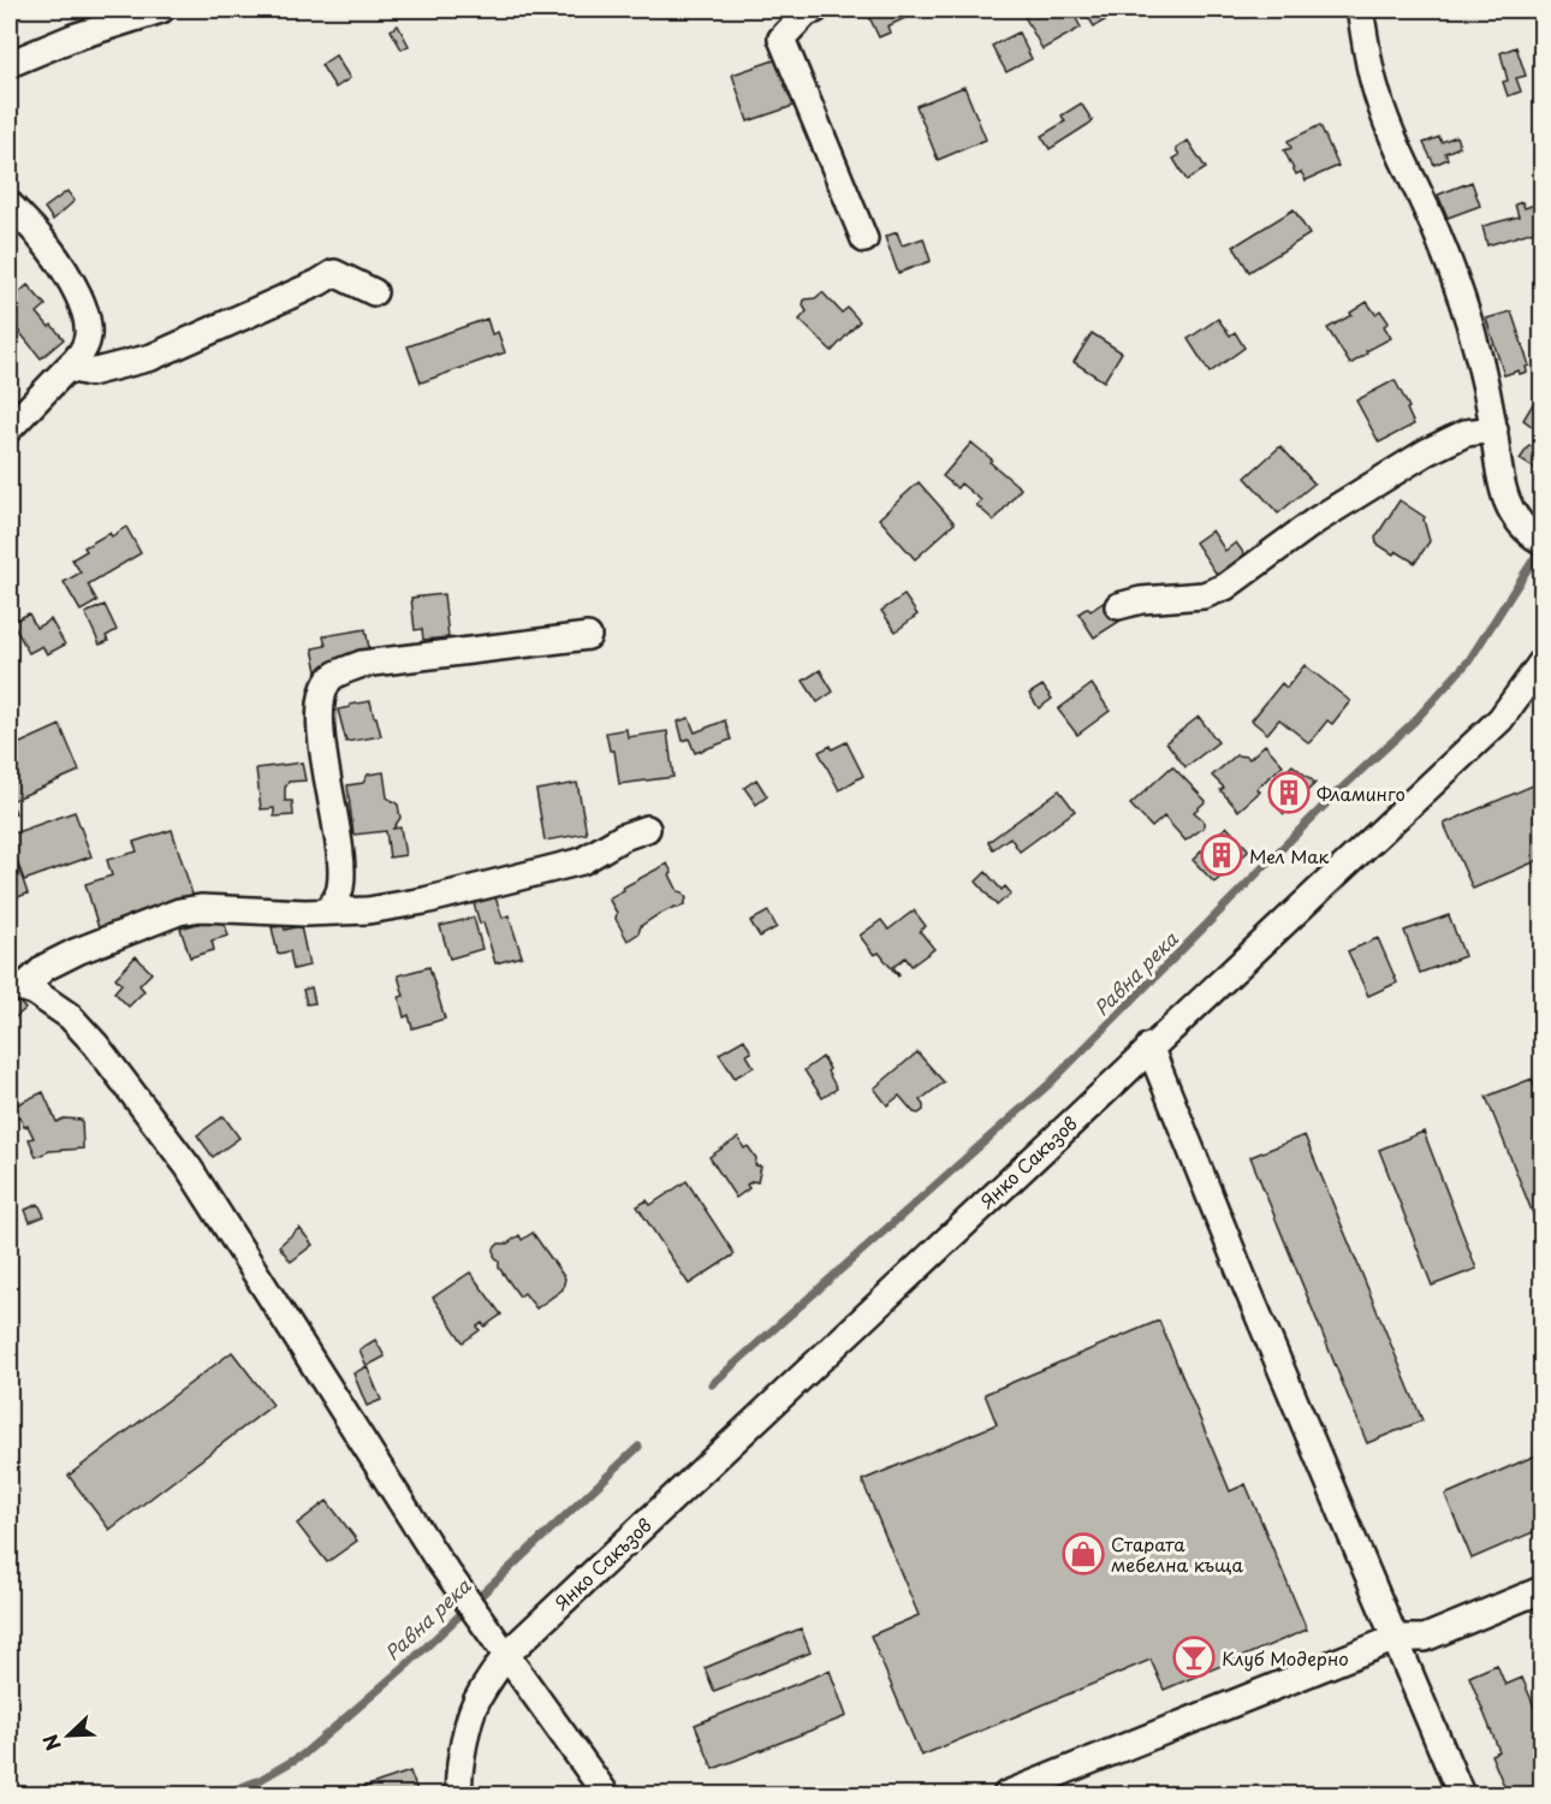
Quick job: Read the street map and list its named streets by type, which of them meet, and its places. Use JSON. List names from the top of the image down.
{
  "streets": {
    "street": ["Янко Сакъзов"]
  },
  "water": ["Равна река"],
  "places": {
    "building": ["Фламинго", "Мел Мак"],
    "shop": ["Старата мебелна къща"],
    "bar": ["Клуб Модерно"]
  },
  "north": "bottom left"
}
